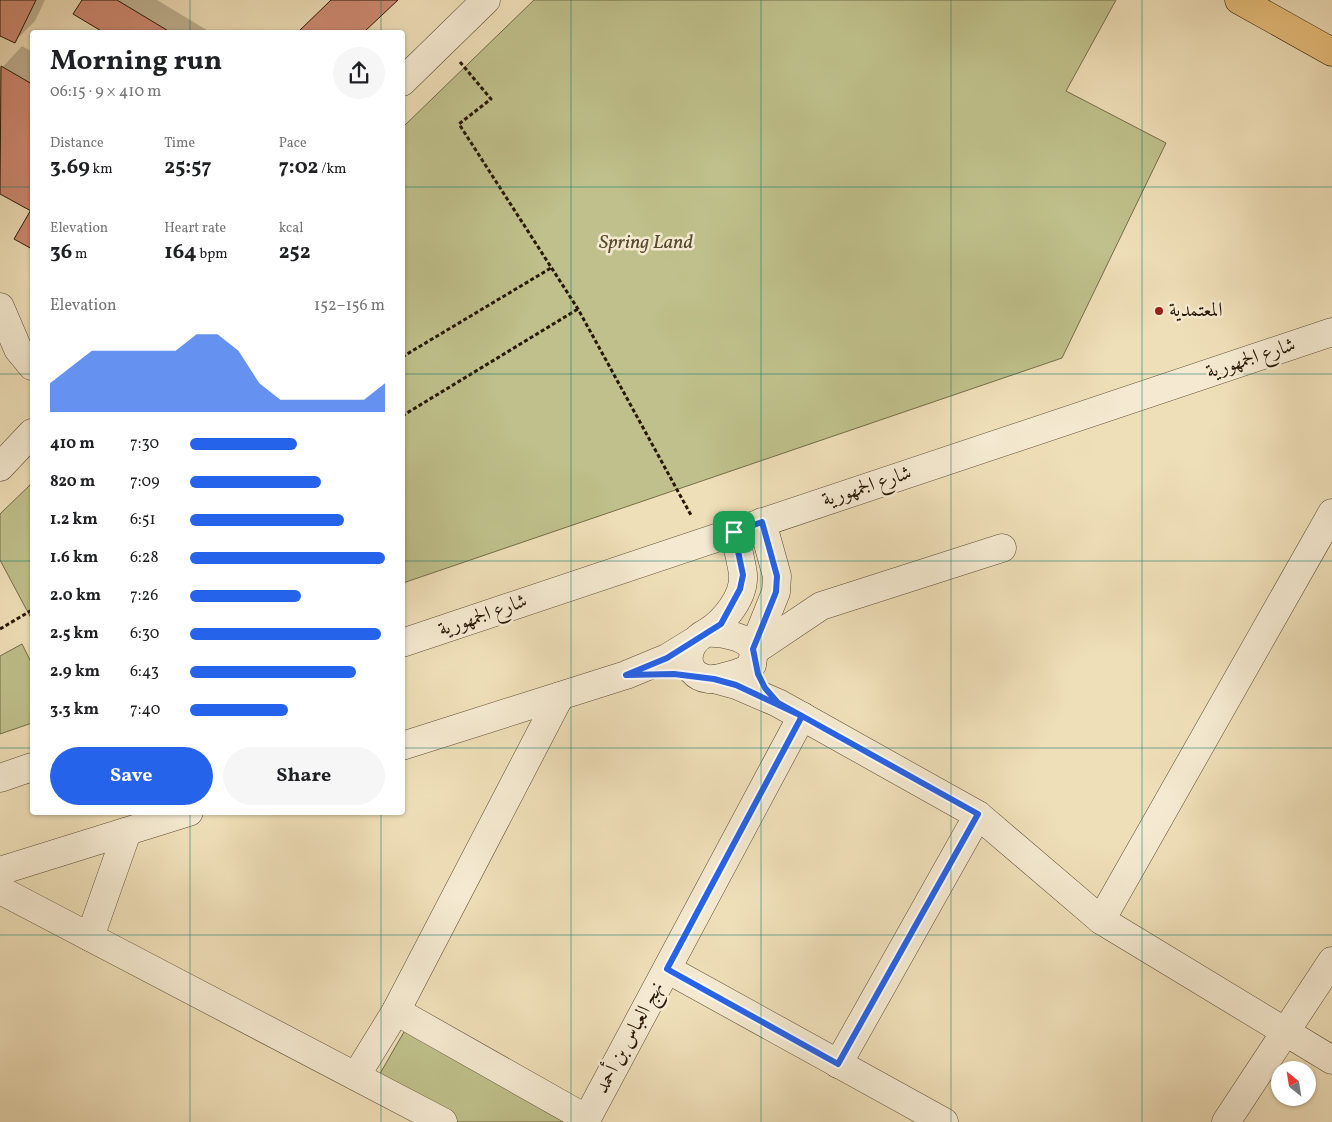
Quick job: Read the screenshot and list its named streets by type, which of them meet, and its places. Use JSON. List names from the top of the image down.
{
  "streets": {
    "street": ["شارع الجمهورية", "نهج العباس بن أحمد"]
  },
  "parks": ["Spring Land"],
  "places": ["المعتمدية"],
  "north": "top left",
  "page": {
    "heading": ["Morning run", "06:15 · 9 × 410 m"],
    "stats": [
      ["Distance", "3.69 km"],
      ["Time", "25:57"],
      ["Pace", "7:02 /km"],
      ["Elevation", "36 m"],
      ["Heart rate", "164 bpm"],
      ["kcal", "252"]
    ],
    "chart": ["Elevation", "152–156 m"],
    "list": [
      {
        "name": "410 m",
        "note": "7:30"
      },
      {
        "name": "820 m",
        "note": "7:09"
      },
      {
        "name": "1.2 km",
        "note": "6:51"
      },
      {
        "name": "1.6 km",
        "note": "6:28"
      },
      {
        "name": "2.0 km",
        "note": "7:26"
      },
      {
        "name": "2.5 km",
        "note": "6:30"
      },
      {
        "name": "2.9 km",
        "note": "6:43"
      },
      {
        "name": "3.3 km",
        "note": "7:40"
      }
    ],
    "buttons": ["Save", "Share"]
  }
}
